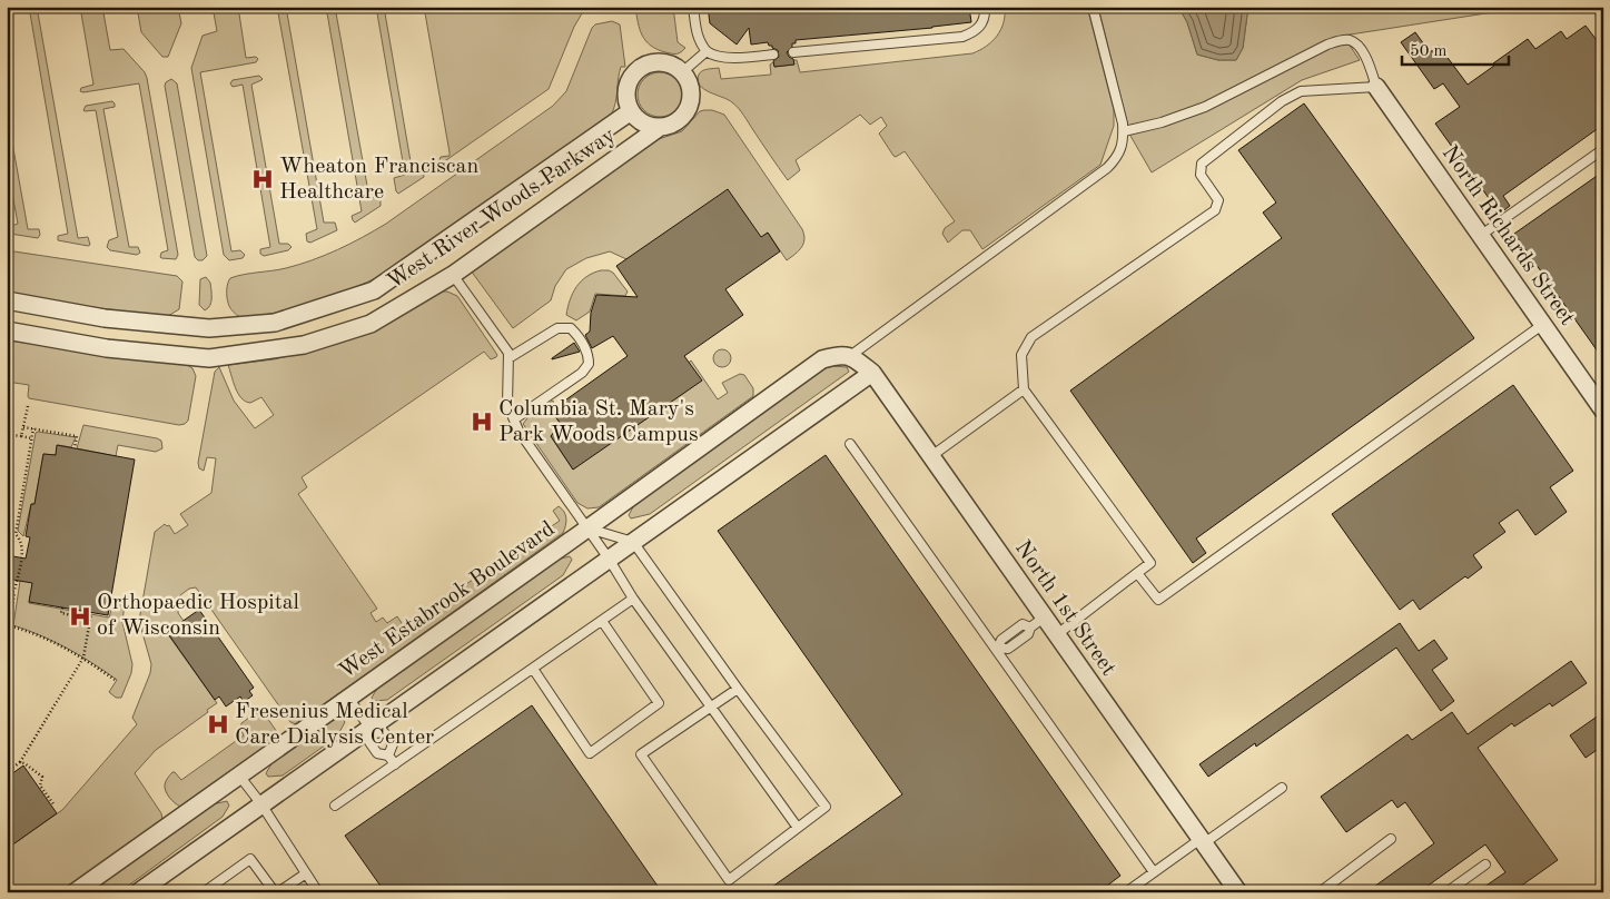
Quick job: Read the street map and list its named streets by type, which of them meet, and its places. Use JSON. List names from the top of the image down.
{
  "streets": {
    "street": [
      "West River Woods Parkway",
      "North Richards Street",
      "West Estabrook Boulevard",
      "North 1st Street"
    ]
  },
  "crossings": [
    ["West Estabrook Boulevard", "North 1st Street"]
  ],
  "places": {
    "hospital": [
      "Wheaton Franciscan Healthcare",
      "Columbia St. Mary's Park Woods Campus",
      "Orthopaedic Hospital of Wisconsin",
      "Fresenius Medical Care Dialysis Center"
    ]
  },
  "scale_bar": "50 m"
}
